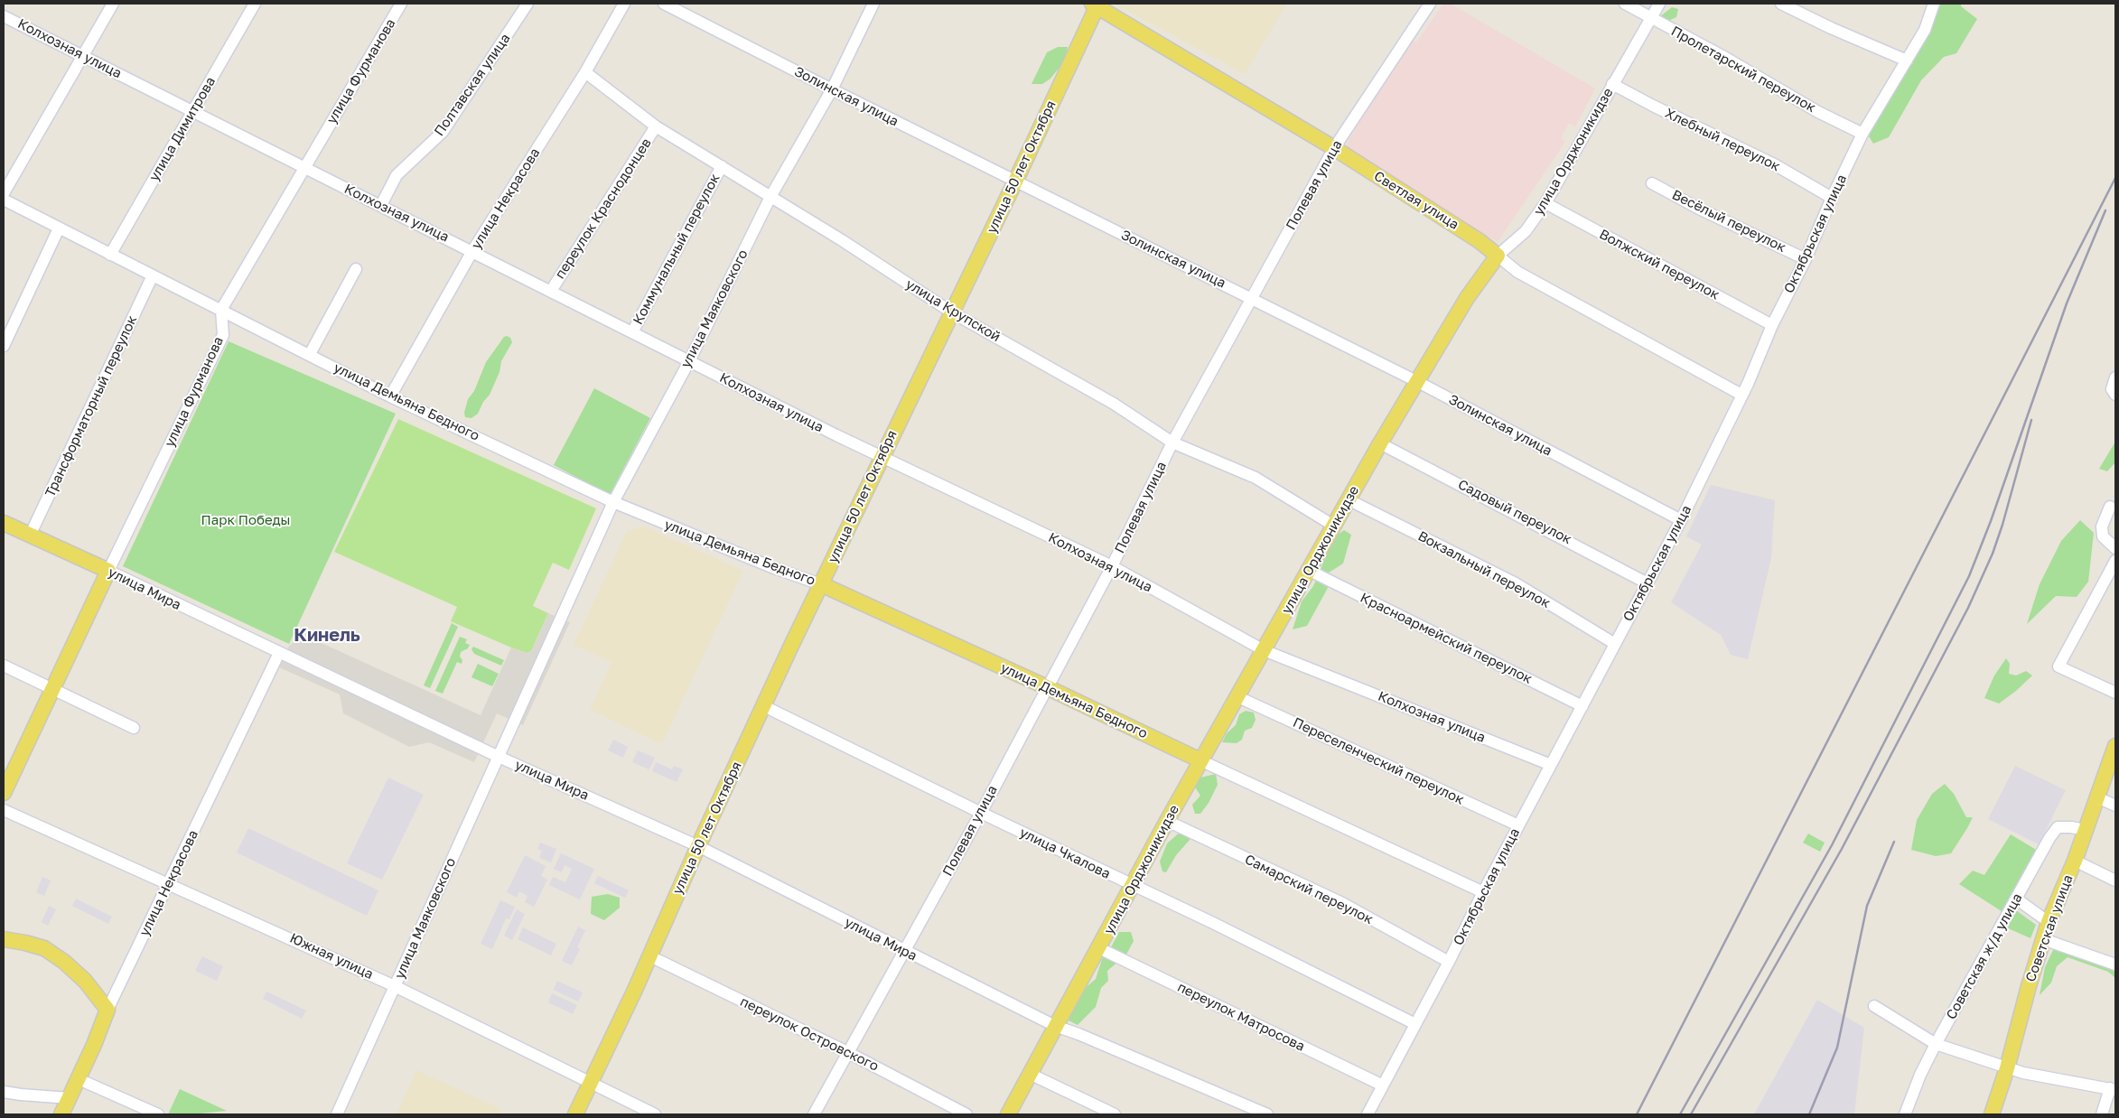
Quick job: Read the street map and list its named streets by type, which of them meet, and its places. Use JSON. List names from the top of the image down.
{
  "streets": {
    "main road": [
      "улица Фурманова",
      "улица Орджоникидзе",
      "улица 50 лет Октября",
      "улица Некрасова",
      "Светлая улица",
      "улица Демьяна Бедного",
      "улица Мира",
      "Советская улица"
    ],
    "street": [
      "Колхозная улица",
      "Пролетарский переулок",
      "Полтавская улица",
      "Золинская улица",
      "улица Димитрова",
      "Хлебный переулок",
      "Полевая улица",
      "переулок Краснодонцев",
      "Весёлый переулок",
      "Октябрьская улица",
      "Коммунальный переулок",
      "Волжский переулок",
      "улица Маяковского",
      "улица Крупской",
      "Трансформаторный переулок",
      "Садовый переулок",
      "Вокзальный переулок",
      "Красноармейский переулок",
      "Переселенческий переулок",
      "улица Чкалова",
      "Самарский переулок",
      "Южная улица",
      "Советская ж/д улица",
      "переулок Матросова",
      "переулок Островского"
    ]
  },
  "crossings": [
    ["Колхозная улица", "улица Фурманова"],
    ["Колхозная улица", "Полтавская улица"],
    ["Колхозная улица", "улица Димитрова"],
    ["Колхозная улица", "улица Орджоникидзе"],
    ["Колхозная улица", "улица 50 лет Октября"],
    ["Колхозная улица", "Полевая улица"],
    ["Колхозная улица", "улица Некрасова"],
    ["Колхозная улица", "переулок Краснодонцев"],
    ["Колхозная улица", "Октябрьская улица"],
    ["Колхозная улица", "Коммунальный переулок"],
    ["Колхозная улица", "улица Маяковского"],
    ["Пролетарский переулок", "улица Орджоникидзе"],
    ["Пролетарский переулок", "Октябрьская улица"],
    ["улица Фурманова", "улица Демьяна Бедного"],
    ["улица Фурманова", "улица Мира"],
    ["Золинская улица", "улица Орджоникидзе"],
    ["Золинская улица", "улица 50 лет Октября"],
    ["Золинская улица", "Полевая улица"],
    ["Золинская улица", "Октябрьская улица"],
    ["Золинская улица", "улица Маяковского"],
    ["улица Димитрова", "улица Демьяна Бедного"],
    ["Хлебный переулок", "улица Орджоникидзе"],
    ["Хлебный переулок", "Октябрьская улица"],
    ["улица Орджоникидзе", "Светлая улица"],
    ["улица Орджоникидзе", "Волжский переулок"],
    ["улица Орджоникидзе", "улица Крупской"],
    ["улица Орджоникидзе", "улица Демьяна Бедного"],
    ["улица Орджоникидзе", "Садовый переулок"],
    ["улица Орджоникидзе", "Вокзальный переулок"],
    ["улица Орджоникидзе", "улица Мира"],
    ["улица Орджоникидзе", "Красноармейский переулок"],
    ["улица Орджоникидзе", "Переселенческий переулок"],
    ["улица Орджоникидзе", "улица Чкалова"],
    ["улица Орджоникидзе", "Самарский переулок"],
    ["улица Орджоникидзе", "переулок Матросова"],
    ["улица 50 лет Октября", "Светлая улица"],
    ["улица 50 лет Октября", "улица Крупской"],
    ["улица 50 лет Октября", "улица Демьяна Бедного"],
    ["улица 50 лет Октября", "улица Мира"],
    ["улица 50 лет Октября", "улица Чкалова"],
    ["улица 50 лет Октября", "Южная улица"],
    ["улица 50 лет Октября", "переулок Островского"],
    ["Полевая улица", "Светлая улица"],
    ["Полевая улица", "улица Крупской"],
    ["Полевая улица", "улица Демьяна Бедного"],
    ["Полевая улица", "улица Мира"],
    ["Полевая улица", "улица Чкалова"],
    ["Полевая улица", "переулок Островского"],
    ["улица Некрасова", "улица Крупской"],
    ["улица Некрасова", "улица Демьяна Бедного"],
    ["улица Некрасова", "улица Мира"],
    ["улица Некрасова", "Южная улица"],
    ["Светлая улица", "Октябрьская улица"],
    ["переулок Краснодонцев", "улица Крупской"],
    ["Весёлый переулок", "Октябрьская улица"],
    ["Октябрьская улица", "Волжский переулок"],
    ["Октябрьская улица", "улица Демьяна Бедного"],
    ["Октябрьская улица", "Садовый переулок"],
    ["Октябрьская улица", "Вокзальный переулок"],
    ["Октябрьская улица", "Красноармейский переулок"],
    ["Октябрьская улица", "Переселенческий переулок"],
    ["Октябрьская улица", "улица Чкалова"],
    ["Октябрьская улица", "Самарский переулок"],
    ["Октябрьская улица", "переулок Матросова"],
    ["Коммунальный переулок", "улица Крупской"],
    ["улица Маяковского", "улица Крупской"],
    ["улица Маяковского", "улица Демьяна Бедного"],
    ["улица Маяковского", "улица Мира"],
    ["улица Маяковского", "Южная улица"],
    ["улица Демьяна Бедного", "Трансформаторный переулок"],
    ["Трансформаторный переулок", "улица Мира"],
    ["Советская улица", "Советская ж/д улица"]
  ],
  "districts": ["Кинель"],
  "parks": ["Парк Победы"]
}
